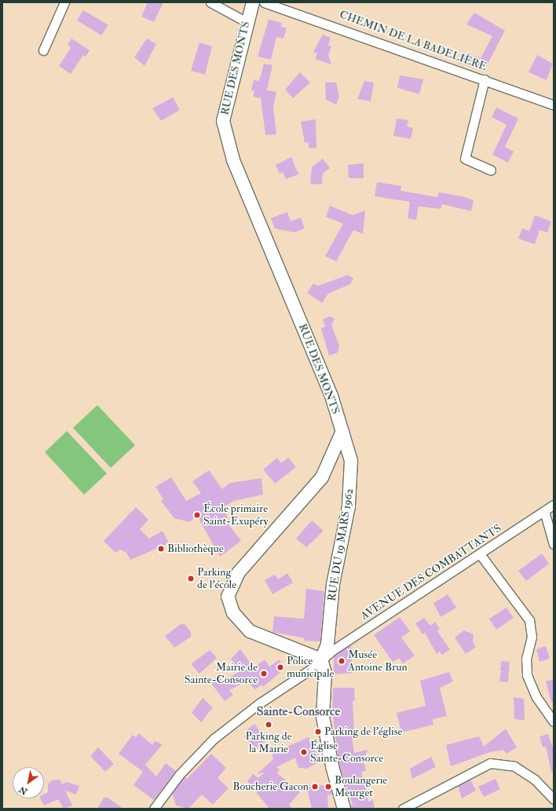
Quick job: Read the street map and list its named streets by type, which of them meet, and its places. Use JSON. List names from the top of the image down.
{
  "streets": {
    "street": [
      "CHEMIN DE LA BADELIÈRE",
      "RUE DES MONTS",
      "RUE DU 19 MARS 1962",
      "AVENUE DES COMBATTANTS"
    ]
  },
  "crossings": [
    ["RUE DES MONTS", "RUE DU 19 MARS 1962"],
    ["RUE DU 19 MARS 1962", "AVENUE DES COMBATTANTS"]
  ],
  "districts": ["Sainte-Consorce"],
  "places": [
    "École primaire Saint-Exupéry",
    "Bibliothèque",
    "Parking de l'école",
    "Musée Antoine Brun",
    "Police municipale",
    "Mairie de Sainte-Consorce",
    "Parking de la Mairie",
    "Parking de l'église",
    "Église Sainte-Consorce",
    "Boucherie Gacon",
    "Boulangerie Meurget"
  ],
  "north": "bottom left"
}
